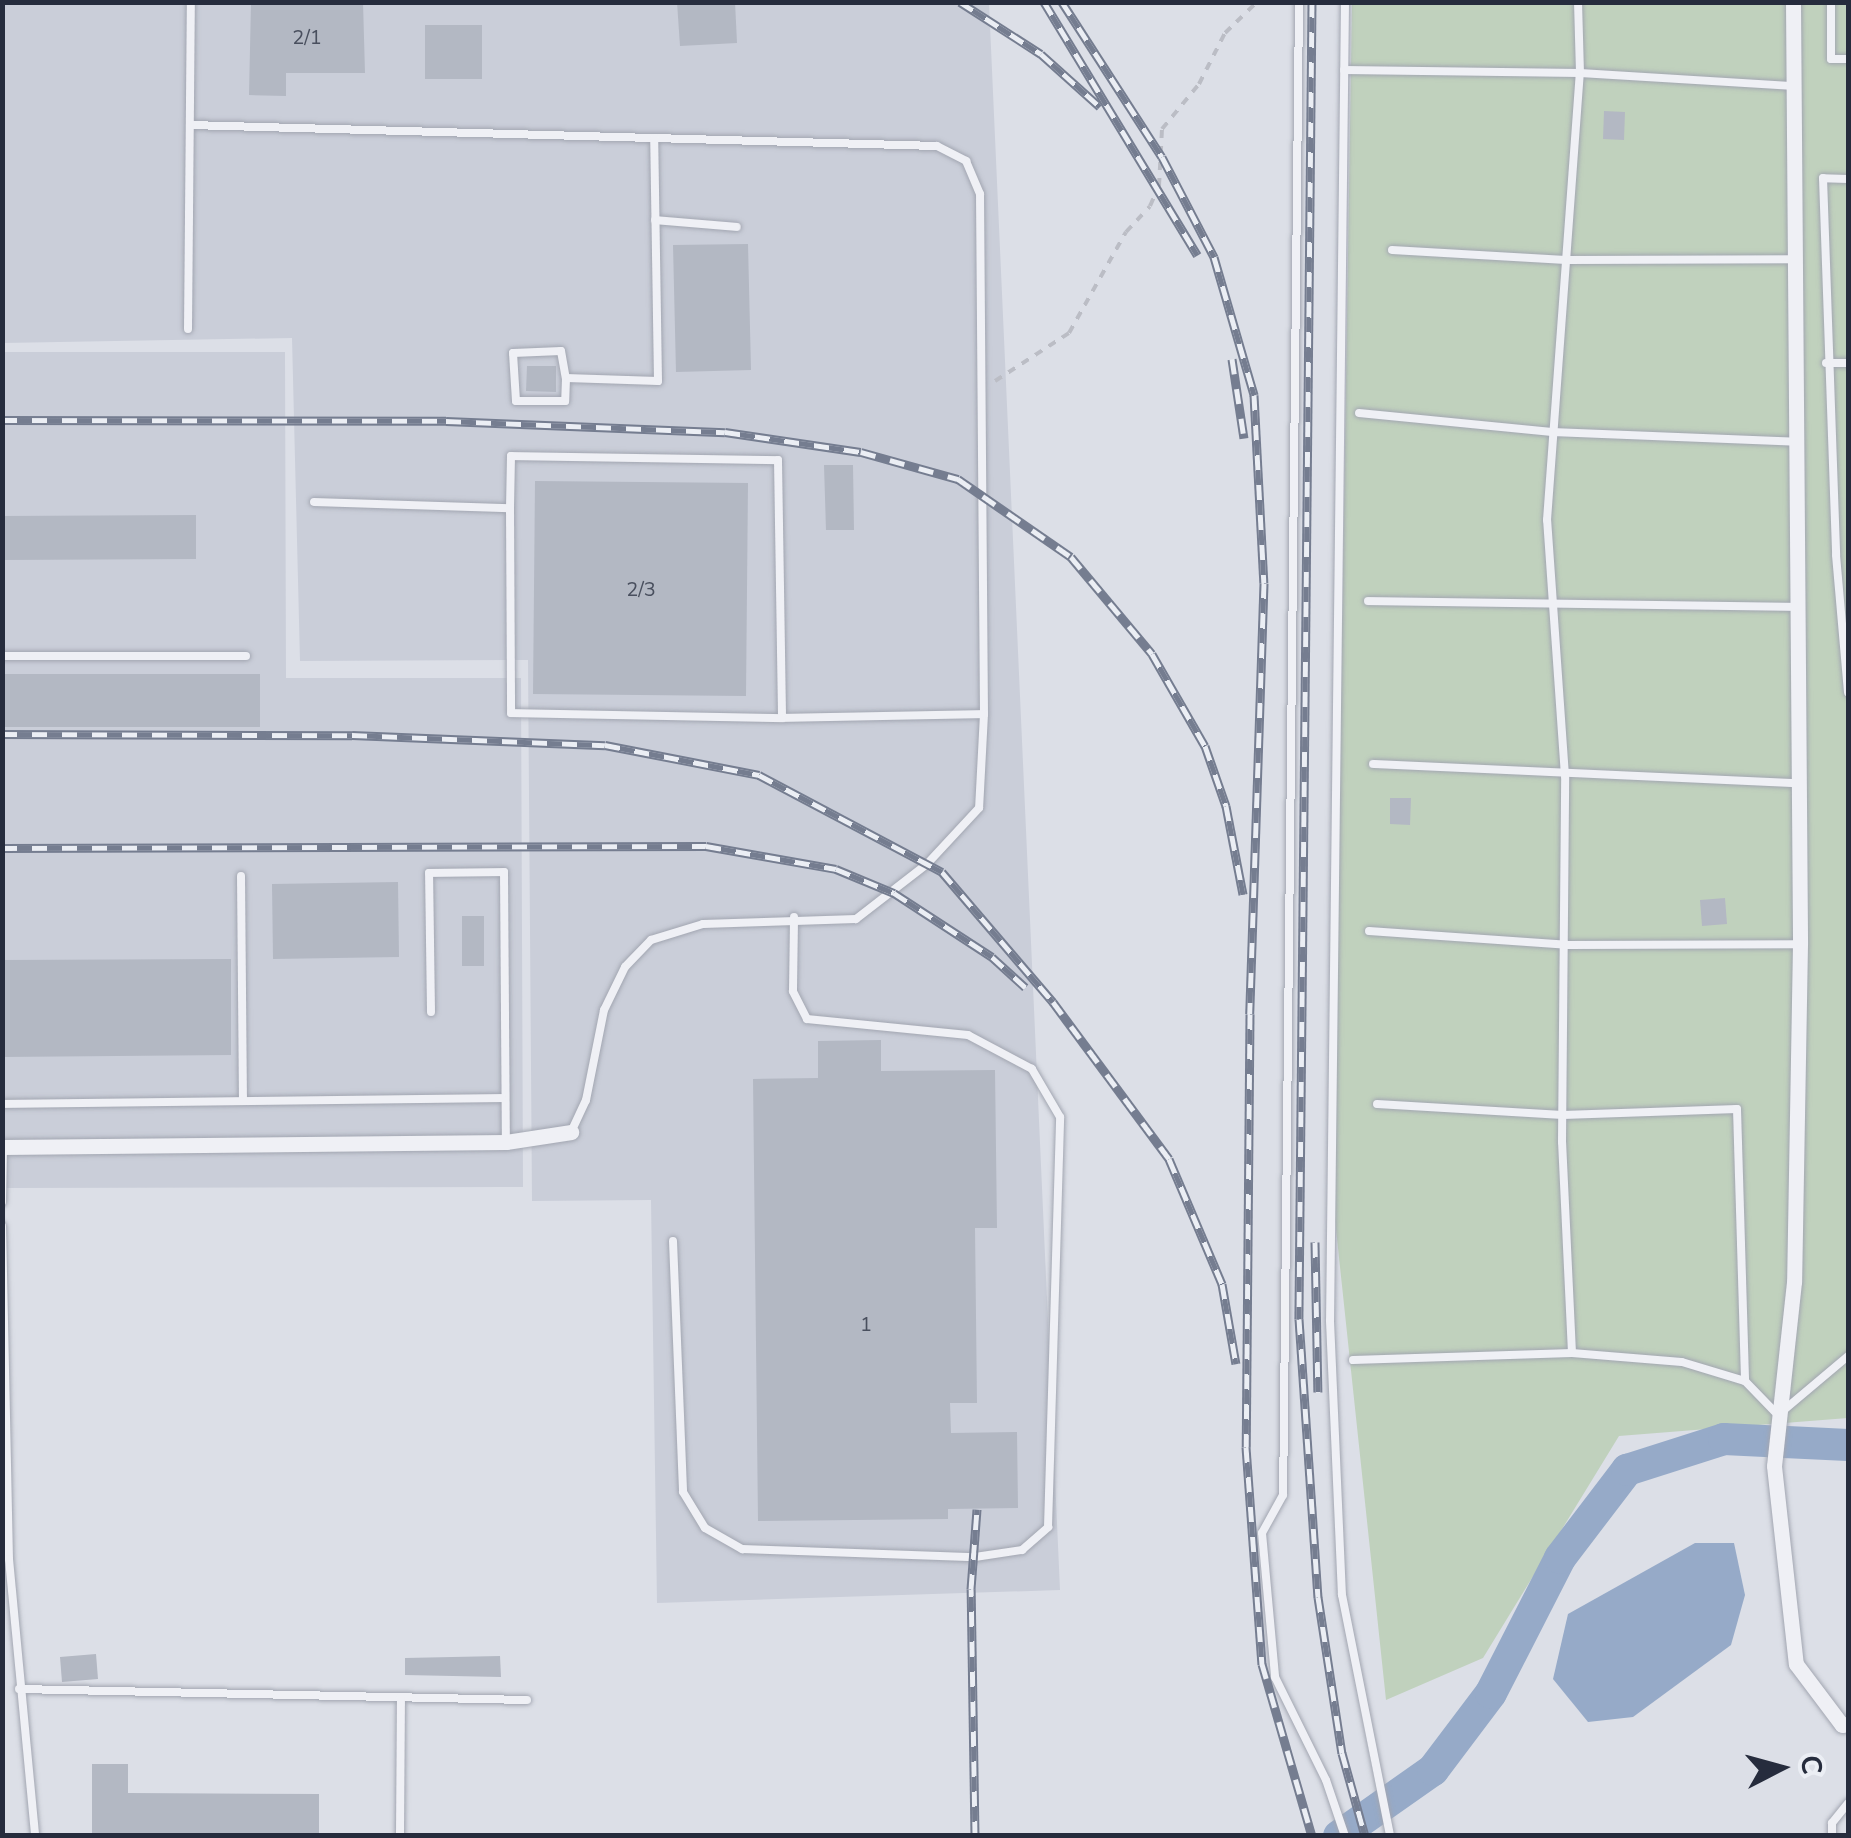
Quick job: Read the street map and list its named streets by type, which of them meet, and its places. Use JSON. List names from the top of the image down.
{
  "house_numbers": ["2/1", "2/3", "1"],
  "north": "right"
}
